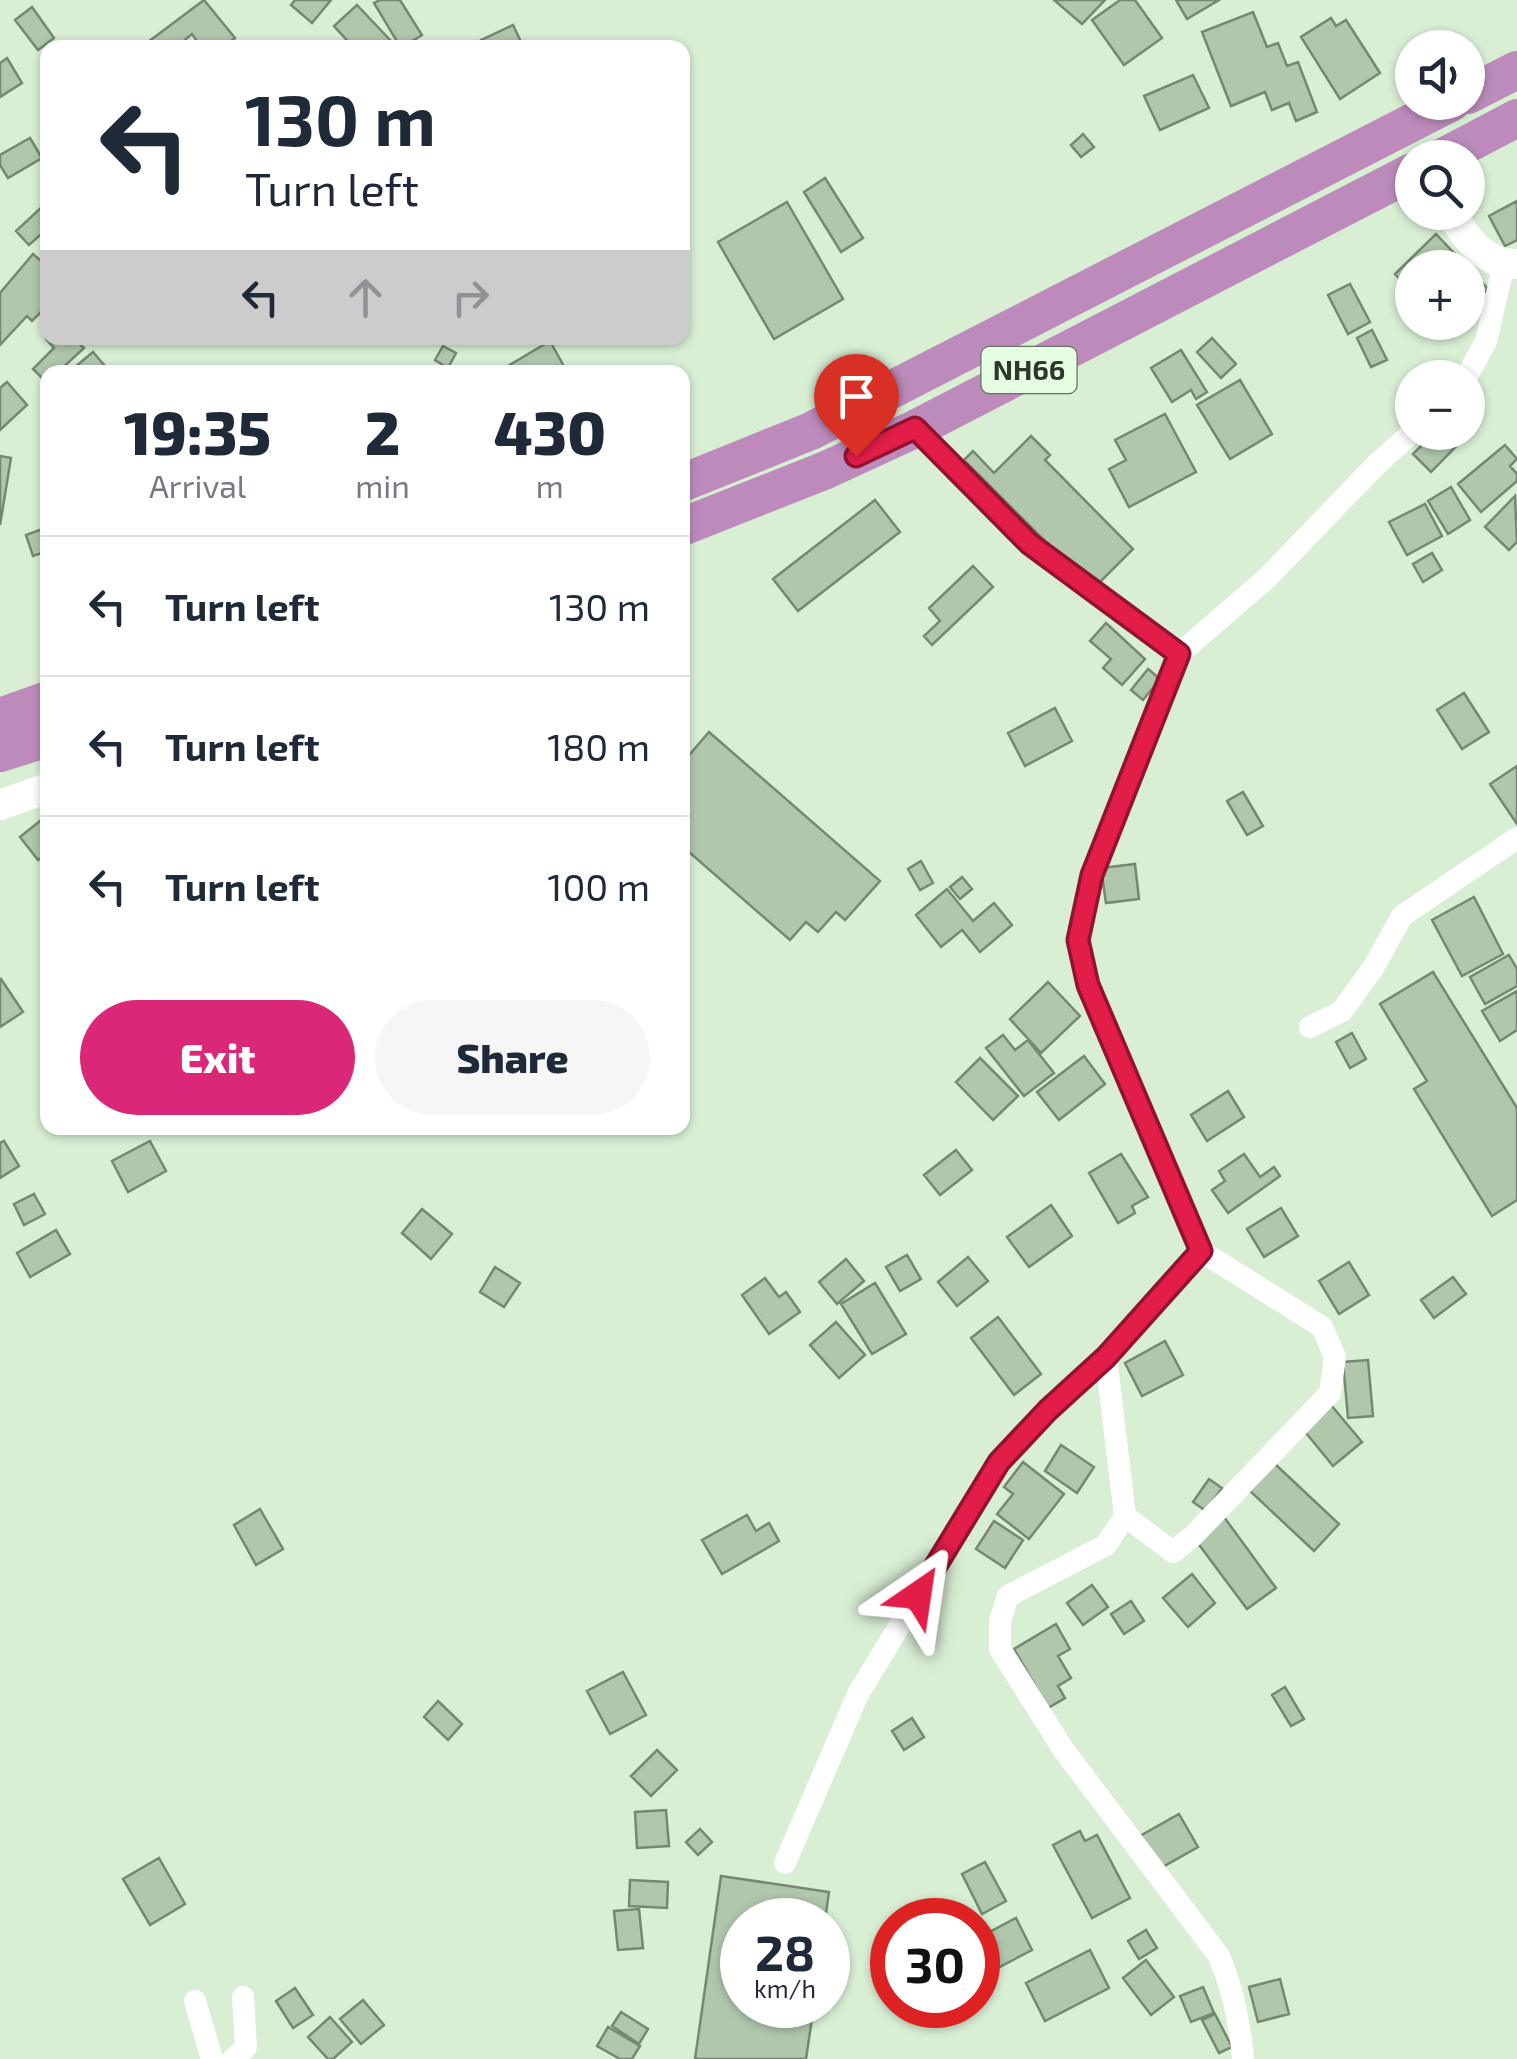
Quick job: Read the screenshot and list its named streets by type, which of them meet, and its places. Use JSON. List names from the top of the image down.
{
  "streets": {
    "highway": ["NH66"]
  },
  "page": {
    "map_buttons": ["+", "−"],
    "turn": ["130 m", "Turn left"],
    "eta": [
      "19:35",
      "Arrival",
      "2",
      "min",
      "430",
      "m"
    ],
    "list": [
      {
        "name": "Turn left",
        "value": "130 m"
      },
      {
        "name": "Turn left",
        "value": "180 m"
      },
      {
        "name": "Turn left",
        "value": "100 m"
      }
    ],
    "buttons": ["Exit", "Share"],
    "speed": "28 km/h",
    "limit": "30"
  }
}
